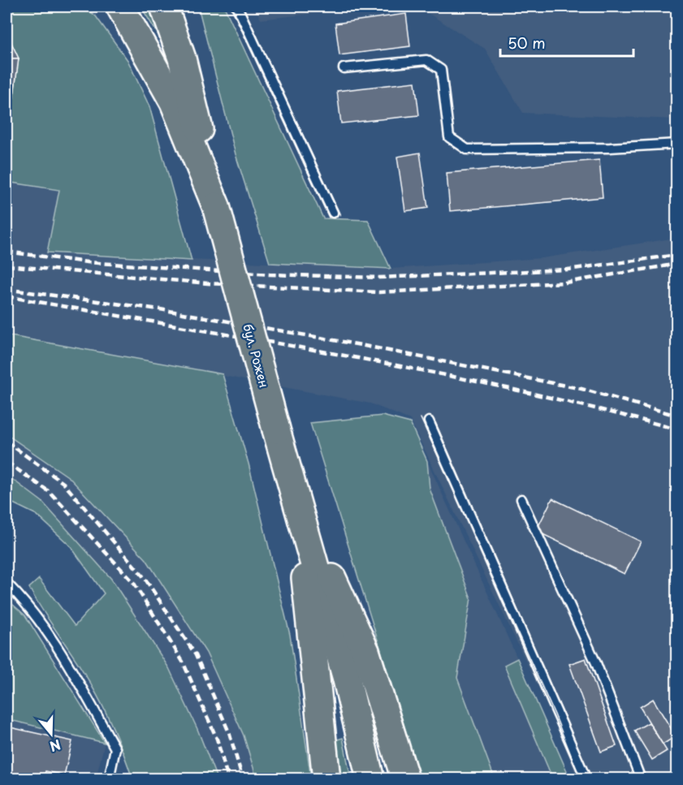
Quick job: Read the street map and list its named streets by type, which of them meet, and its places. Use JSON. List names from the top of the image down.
{
  "streets": {
    "main road": ["бул. Рожен"]
  },
  "scale_bar": "50 m",
  "north": "bottom"
}
